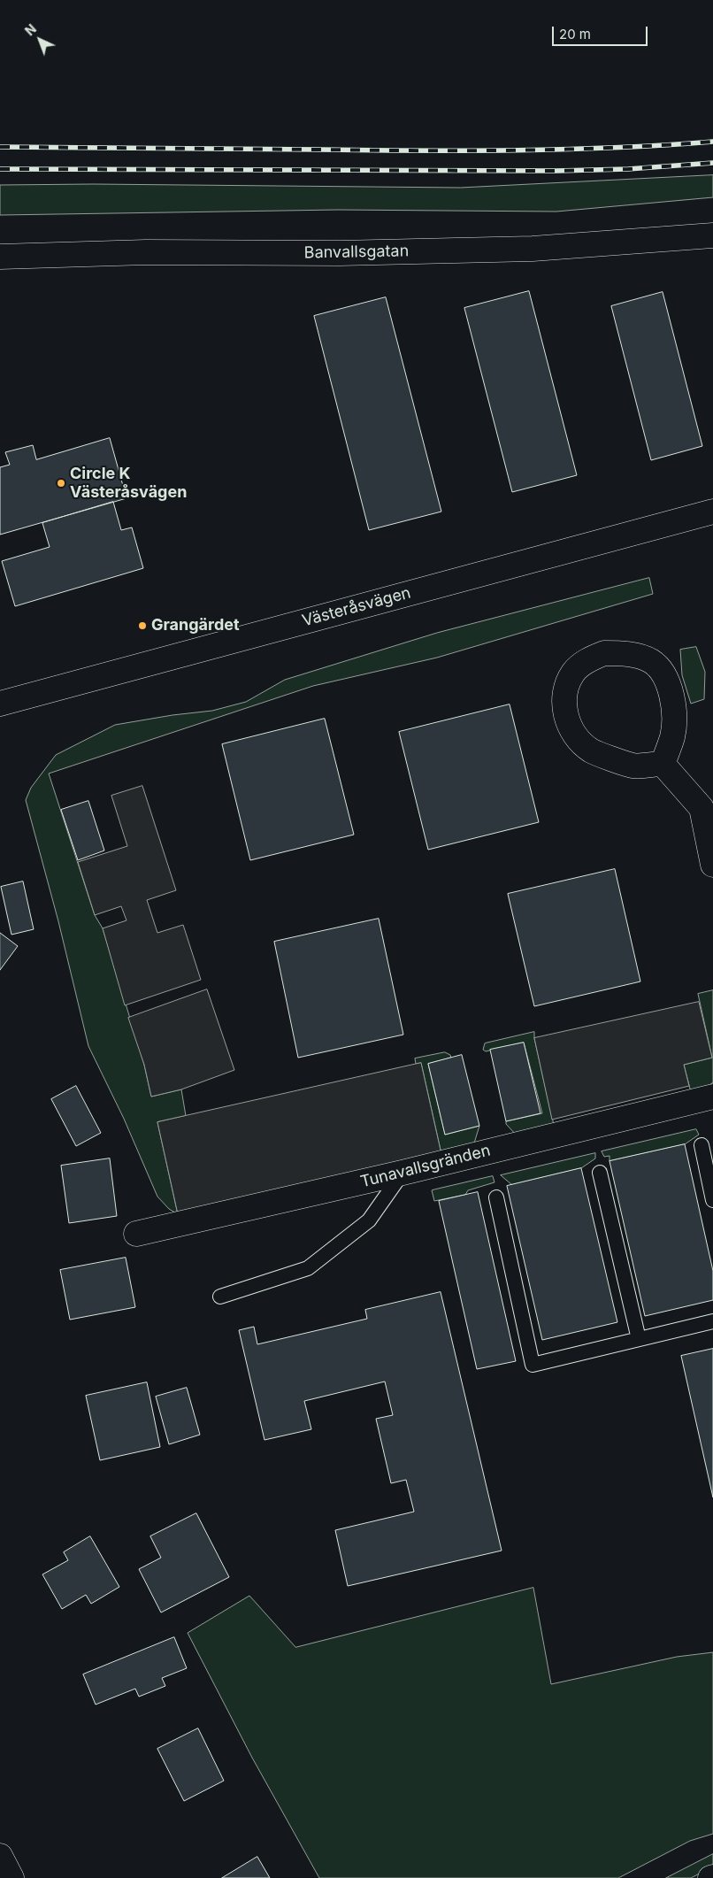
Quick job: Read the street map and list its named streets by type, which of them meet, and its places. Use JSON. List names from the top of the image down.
{
  "streets": {
    "street": ["Banvallsgatan", "Västeråsvägen", "Tunavallsgränden"]
  },
  "places": ["Circle K Västeråsvägen", "Grangärdet"],
  "scale_bar": "20 m",
  "north": "top left"
}
